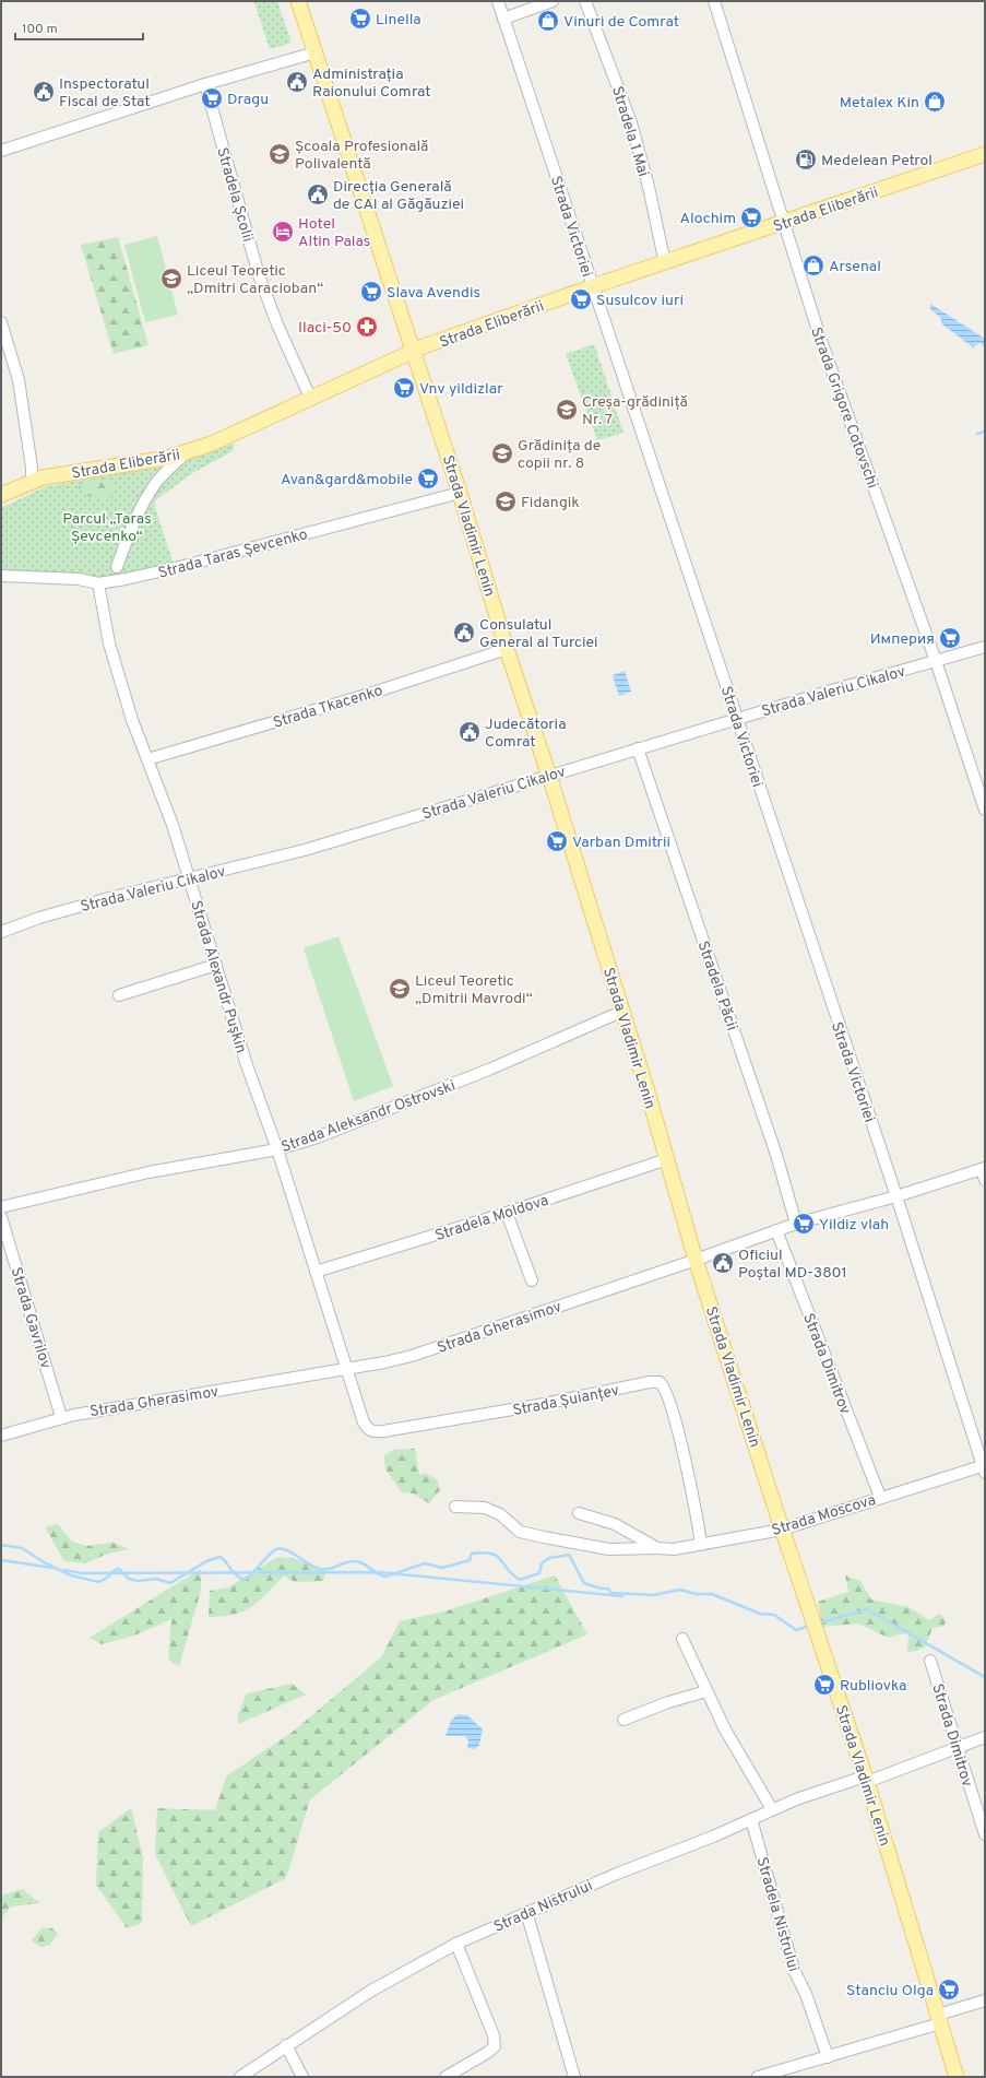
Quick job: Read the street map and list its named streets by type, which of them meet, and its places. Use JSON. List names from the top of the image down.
{
  "streets": {
    "main road": ["Strada Eliberării", "Strada Vladimir Lenin"],
    "street": [
      "Stradela 1 Mai",
      "Stradela Școlii",
      "Strada Victoriei",
      "Strada Grigore Cotovschi",
      "Strada Taras Șevcenko",
      "Strada Valeriu Cikalov",
      "Strada Tkacenko",
      "Strada Alexandr Pușkin",
      "Stradela Păcii",
      "Strada Aleksandr Ostrovski",
      "Stradela Moldova",
      "Strada Gavrilov",
      "Strada Gherasimov",
      "Strada Dimitrov",
      "Strada Șuianțev",
      "Strada Moscova",
      "Strada Nistrului",
      "Stradela Nistrului"
    ]
  },
  "crossings": [
    ["Stradela 1 Mai", "Strada Eliberării"],
    ["Stradela Școlii", "Strada Eliberării"],
    ["Strada Eliberării", "Strada Victoriei"],
    ["Strada Eliberării", "Strada Grigore Cotovschi"],
    ["Strada Eliberării", "Strada Vladimir Lenin"],
    ["Strada Victoriei", "Strada Valeriu Cikalov"],
    ["Strada Victoriei", "Strada Gherasimov"],
    ["Strada Victoriei", "Strada Moscova"],
    ["Strada Grigore Cotovschi", "Strada Valeriu Cikalov"],
    ["Strada Vladimir Lenin", "Strada Taras Șevcenko"],
    ["Strada Vladimir Lenin", "Strada Valeriu Cikalov"],
    ["Strada Vladimir Lenin", "Strada Tkacenko"],
    ["Strada Vladimir Lenin", "Strada Aleksandr Ostrovski"],
    ["Strada Vladimir Lenin", "Stradela Moldova"],
    ["Strada Vladimir Lenin", "Strada Gherasimov"],
    ["Strada Vladimir Lenin", "Strada Moscova"],
    ["Strada Vladimir Lenin", "Strada Nistrului"],
    ["Strada Taras Șevcenko", "Strada Alexandr Pușkin"],
    ["Strada Valeriu Cikalov", "Strada Alexandr Pușkin"],
    ["Strada Valeriu Cikalov", "Stradela Păcii"],
    ["Strada Tkacenko", "Strada Alexandr Pușkin"],
    ["Strada Alexandr Pușkin", "Strada Aleksandr Ostrovski"],
    ["Strada Alexandr Pușkin", "Stradela Moldova"],
    ["Strada Alexandr Pușkin", "Strada Gherasimov"],
    ["Strada Alexandr Pușkin", "Strada Șuianțev"],
    ["Stradela Păcii", "Strada Gherasimov"],
    ["Strada Gavrilov", "Strada Gherasimov"],
    ["Strada Gherasimov", "Strada Dimitrov"],
    ["Strada Gherasimov", "Strada Șuianțev"],
    ["Strada Dimitrov", "Strada Moscova"],
    ["Strada Dimitrov", "Strada Nistrului"],
    ["Strada Șuianțev", "Strada Moscova"],
    ["Strada Nistrului", "Stradela Nistrului"]
  ],
  "parks": ["Parcul „Taras Șevcenko“"],
  "places": {
    "supermarket": [
      "Linella",
      "Dragu",
      "Alochim",
      "Slava Avendis",
      "Susulcov iuri",
      "Vnv yildizlar",
      "Avan&gard&mobile",
      "Империя",
      "Varban Dmitrii",
      "Yildiz vlah",
      "Rubliovka",
      "Stanciu Olga"
    ],
    "shop": ["Vinuri de Comrat", "Metalex Kin", "Arsenal"],
    "public building": [
      "Administrația Raionului Comrat",
      "Inspectoratul Fiscal de Stat",
      "Direcția Generală de CAI al Găgăuziei",
      "Consulatul General al Turciei",
      "Judecătoria Comrat",
      "Oficiul Poștal MD-3801"
    ],
    "school or university": [
      "Școala Profesională Polivalentă",
      "Liceul Teoretic „Dmitri Caracioban“",
      "Creșa-grădiniță Nr. 7",
      "Grădinița de copii nr. 8",
      "Fidangik",
      "Liceul Teoretic „Dmitrii Mavrodi“"
    ],
    "fuel station": ["Medelean Petrol"],
    "hotel": ["Hotel Altin Palas"],
    "pharmacy": ["Ilaci-50"]
  },
  "scale_bar": "100 m"
}
